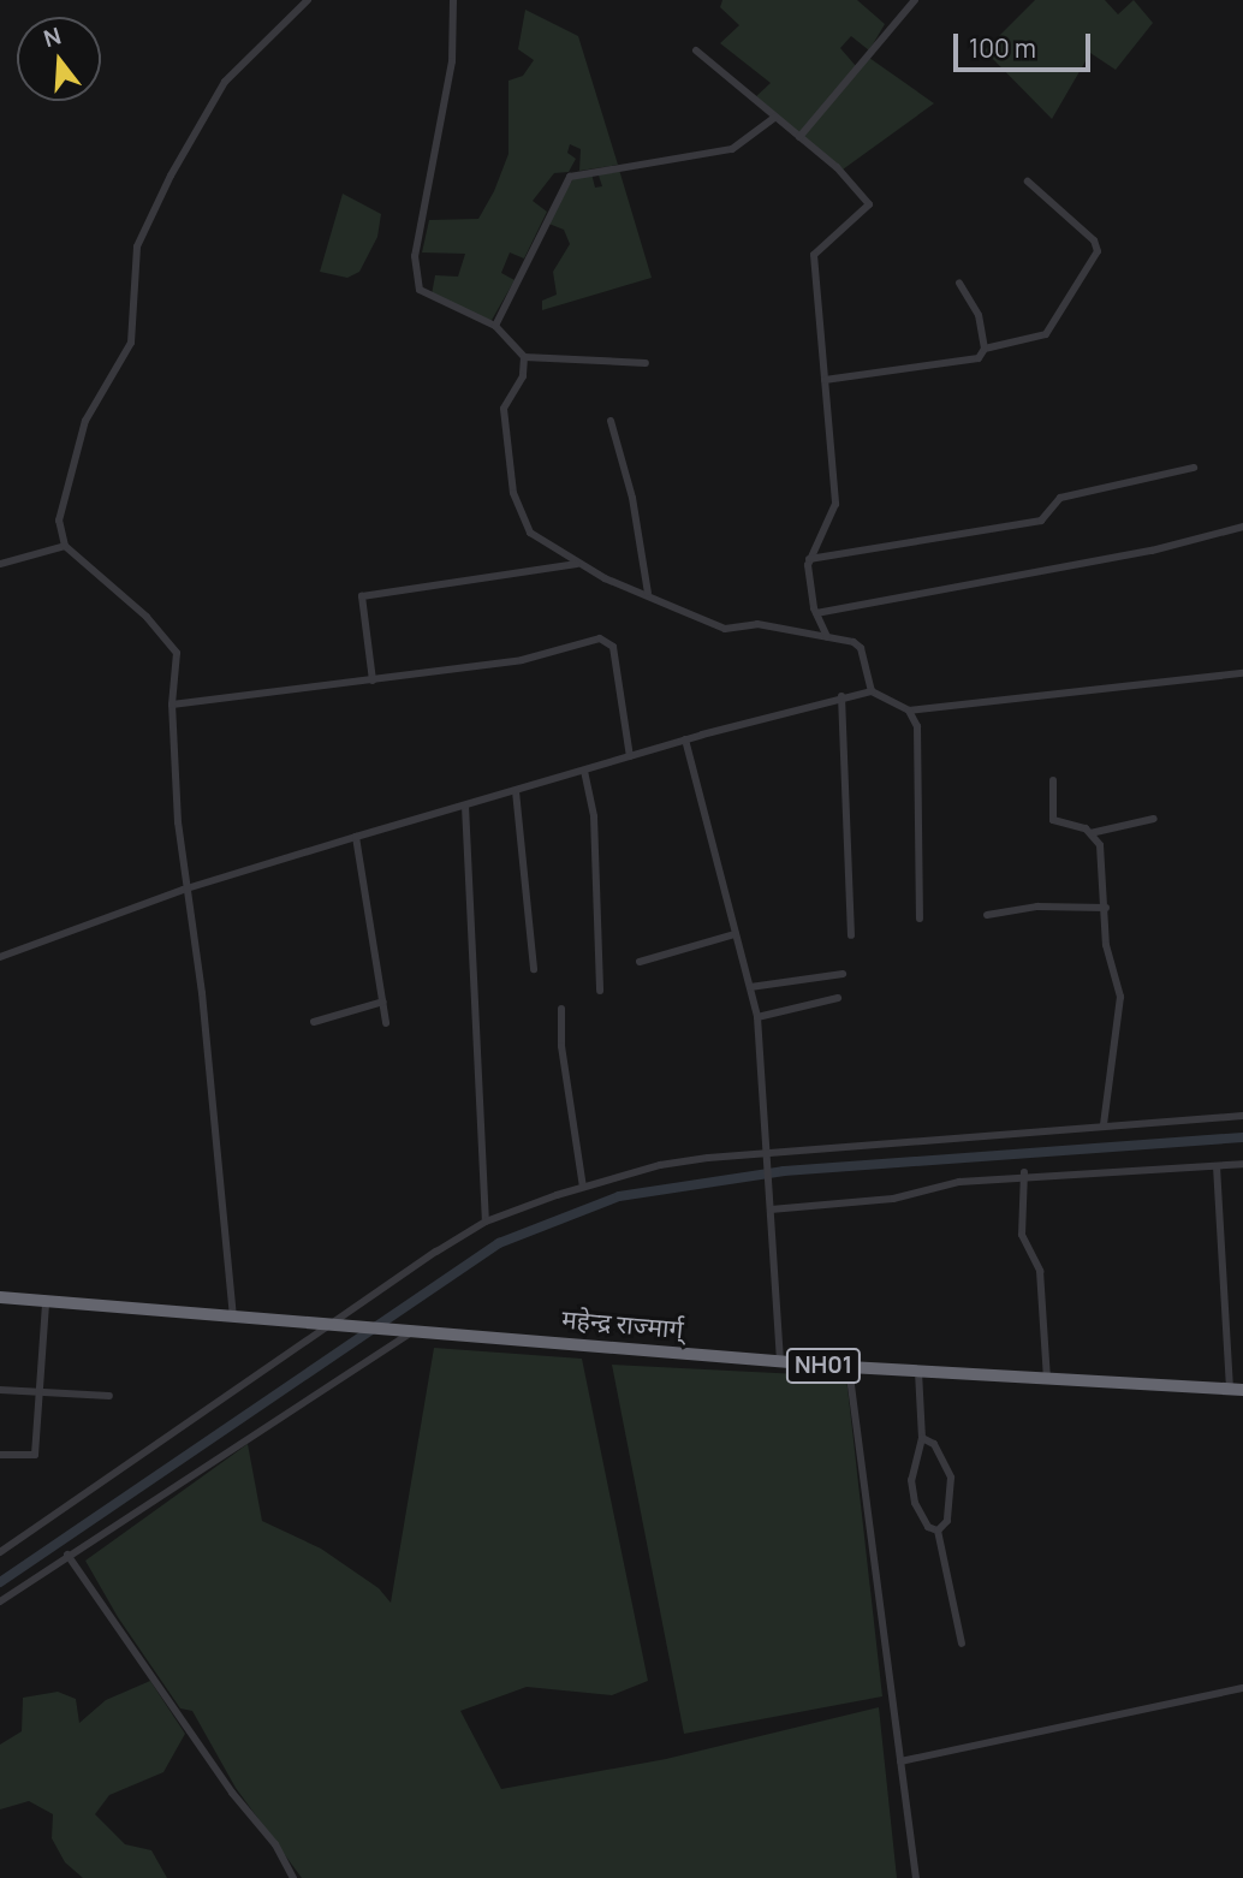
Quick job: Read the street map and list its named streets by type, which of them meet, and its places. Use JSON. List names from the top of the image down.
{
  "streets": {
    "highway": ["महेन्द्र राज्मार्ग्", "NH01"]
  },
  "scale_bar": "100 m",
  "north": "top"
}
